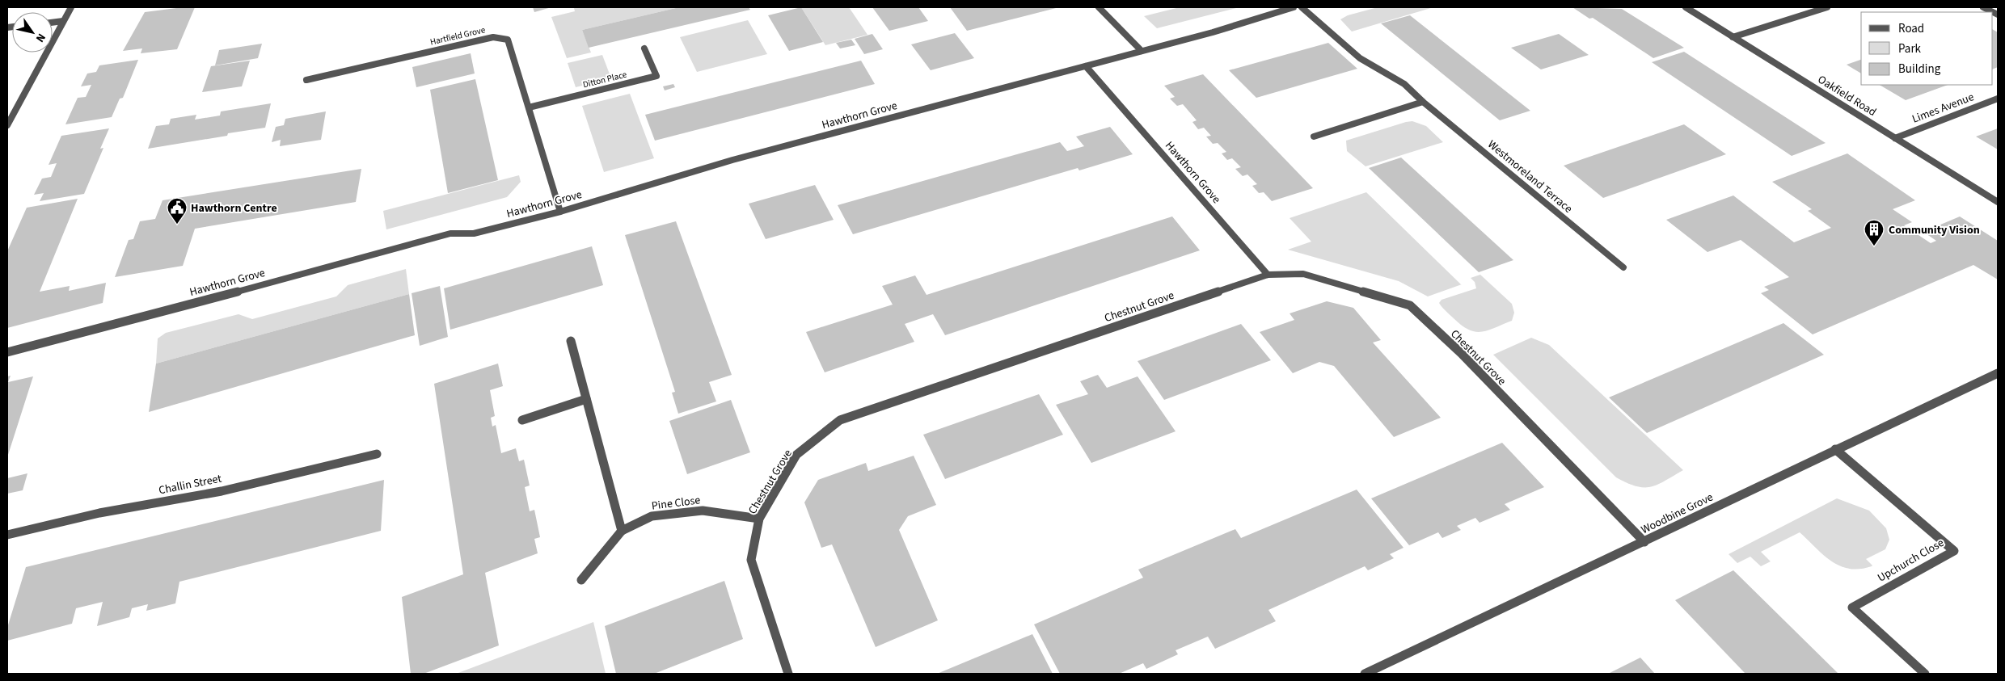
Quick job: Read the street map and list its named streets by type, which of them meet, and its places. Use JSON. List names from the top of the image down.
{
  "streets": {
    "street": [
      "Hartfield Grove",
      "Ditton Place",
      "Oakfield Road",
      "Limes Avenue",
      "Hawthorn Grove",
      "Westmoreland Terrace",
      "Chestnut Grove",
      "Challin Street",
      "Pine Close",
      "Woodbine Grove",
      "Upchurch Close"
    ]
  },
  "crossings": [
    ["Hartfield Grove", "Ditton Place"],
    ["Hartfield Grove", "Hawthorn Grove"],
    ["Oakfield Road", "Limes Avenue"],
    ["Hawthorn Grove", "Chestnut Grove"],
    ["Chestnut Grove", "Pine Close"],
    ["Chestnut Grove", "Woodbine Grove"],
    ["Woodbine Grove", "Upchurch Close"]
  ],
  "places": {
    "public building": ["Hawthorn Centre"],
    "building": ["Community Vision"]
  },
  "legend": ["Road", "Park", "Building"],
  "north": "bottom right"
}
